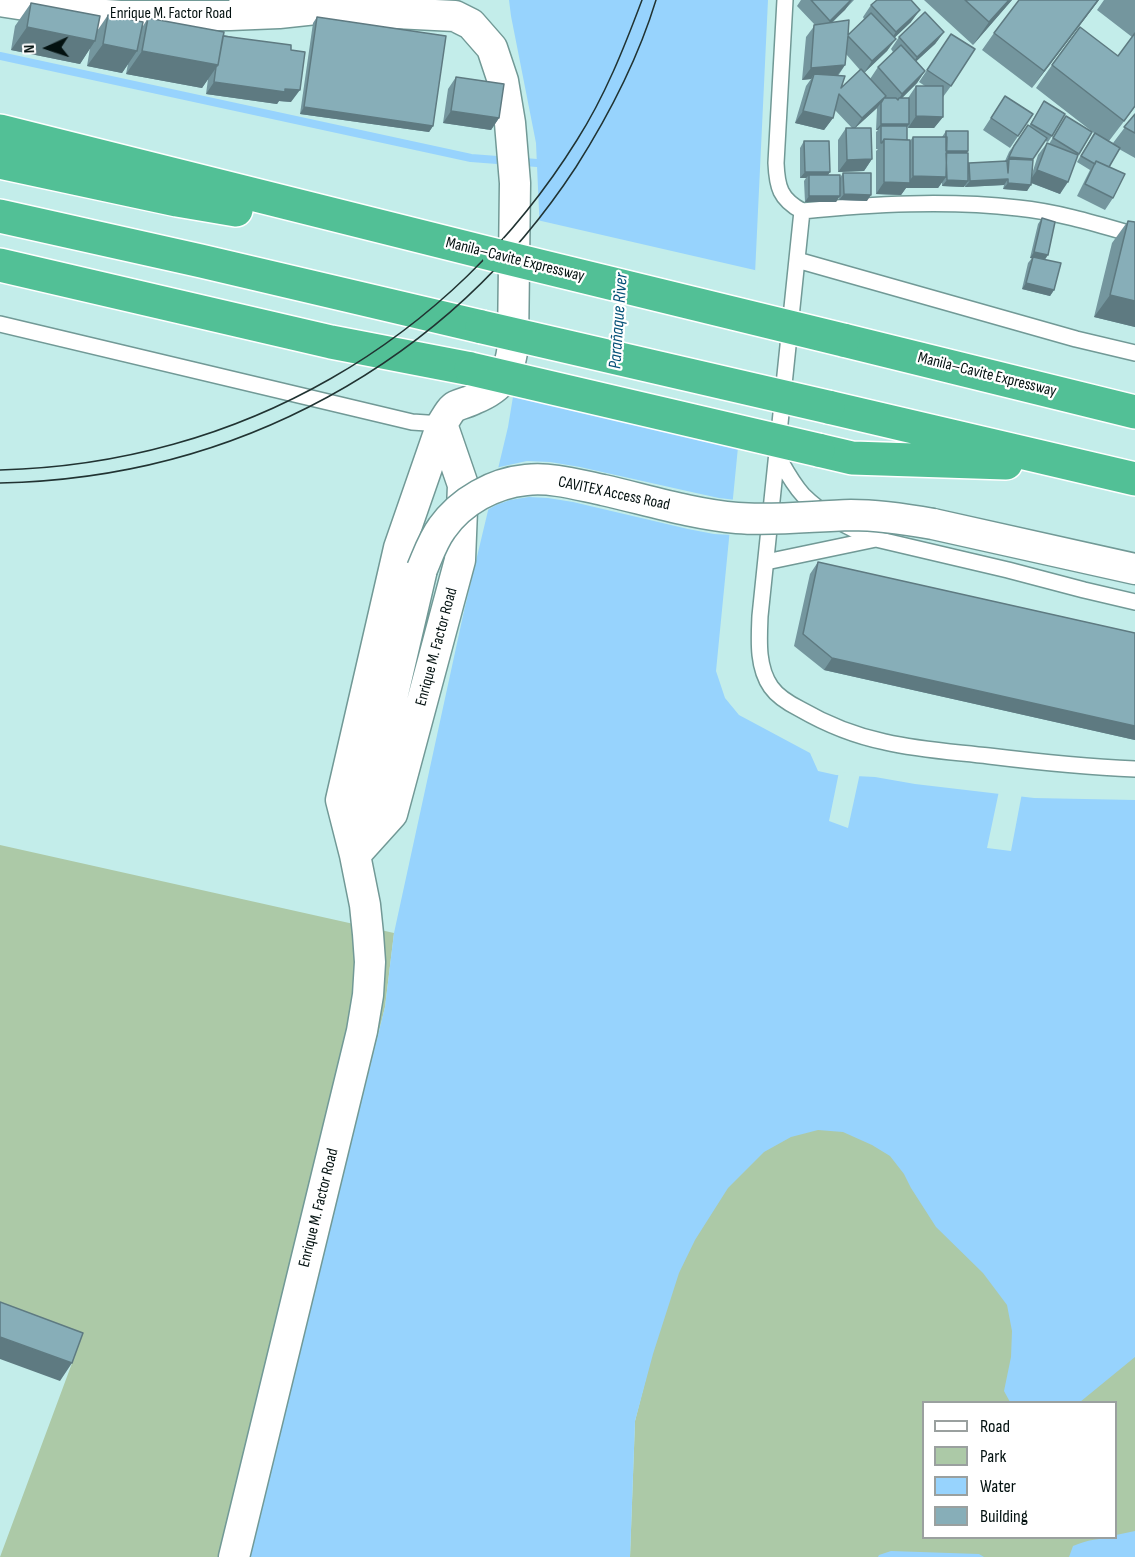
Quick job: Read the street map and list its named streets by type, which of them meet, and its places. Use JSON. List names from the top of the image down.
{
  "streets": {
    "highway": ["Manila–Cavite Expressway"],
    "street": ["Enrique M. Factor Road", "CAVITEX Access Road"]
  },
  "crossings": [
    ["Enrique M. Factor Road", "CAVITEX Access Road"]
  ],
  "water": ["Parañaque River"],
  "legend": [
    "Road",
    "Park",
    "Water",
    "Building"
  ],
  "north": "left"
}
